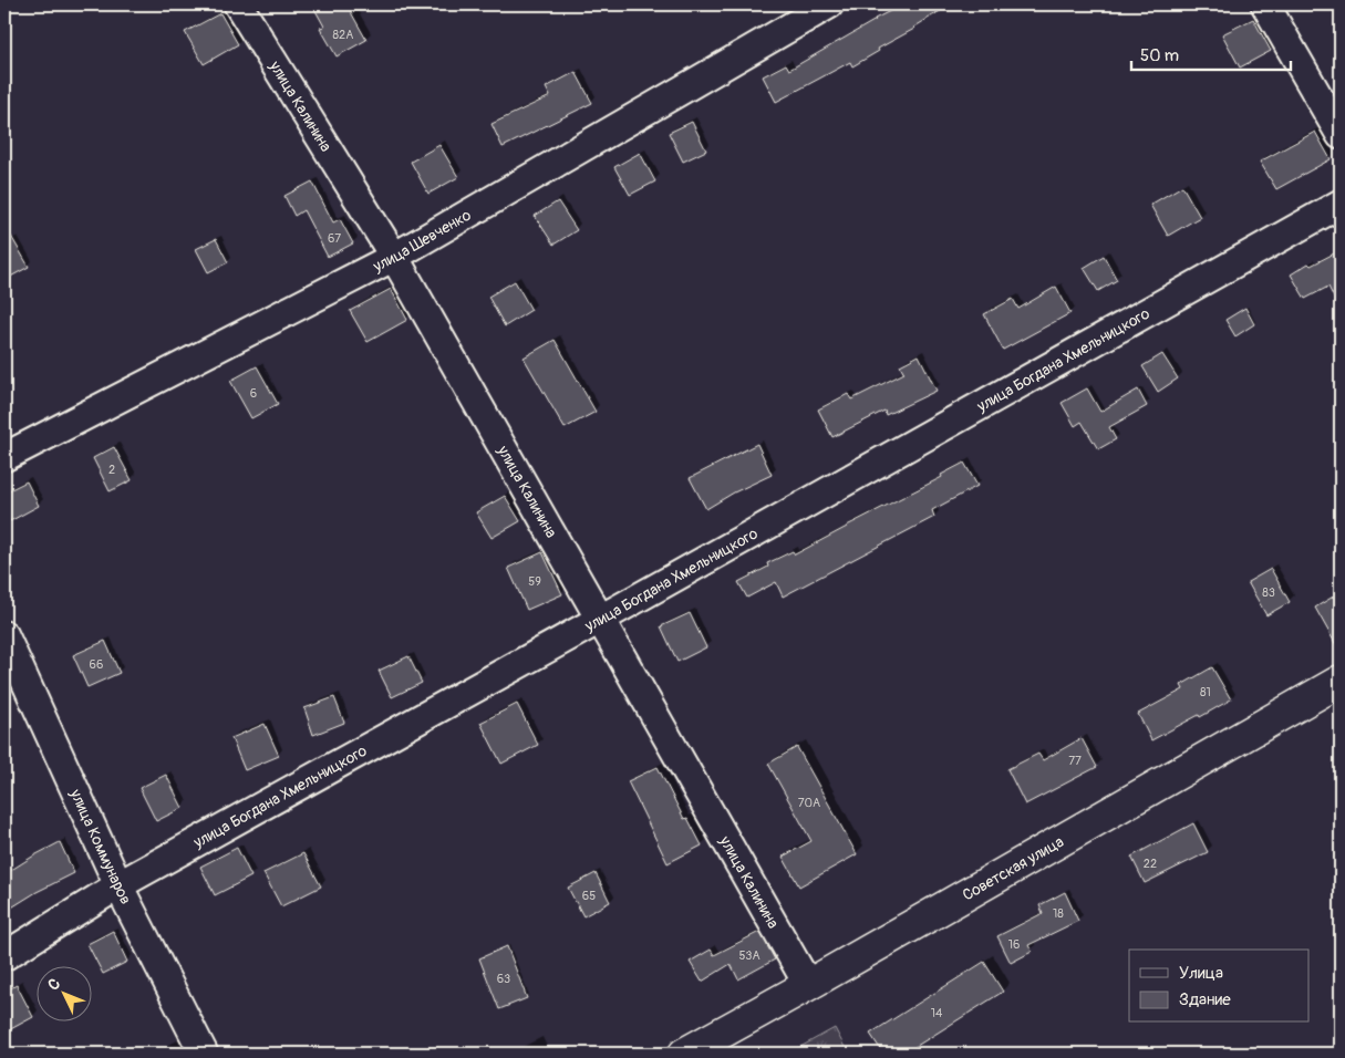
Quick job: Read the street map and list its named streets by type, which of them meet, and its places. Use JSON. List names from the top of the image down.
{
  "streets": {
    "highway": ["Советская улица"],
    "street": [
      "улица Калинина",
      "улица Шевченко",
      "улица Богдана Хмельницкого",
      "улица Коммунаров"
    ]
  },
  "crossings": [
    ["улица Калинина", "улица Шевченко"],
    ["улица Калинина", "улица Богдана Хмельницкого"],
    ["улица Калинина", "Советская улица"],
    ["улица Богдана Хмельницкого", "улица Коммунаров"]
  ],
  "house_numbers": [
    "82А",
    "67",
    "6",
    "2",
    "59",
    "83",
    "66",
    "81",
    "77",
    "70А",
    "22",
    "65",
    "18",
    "16",
    "53А",
    "63",
    "14"
  ],
  "legend": ["Улица", "Здание"],
  "scale_bar": "50 m",
  "north": "top left"
}
